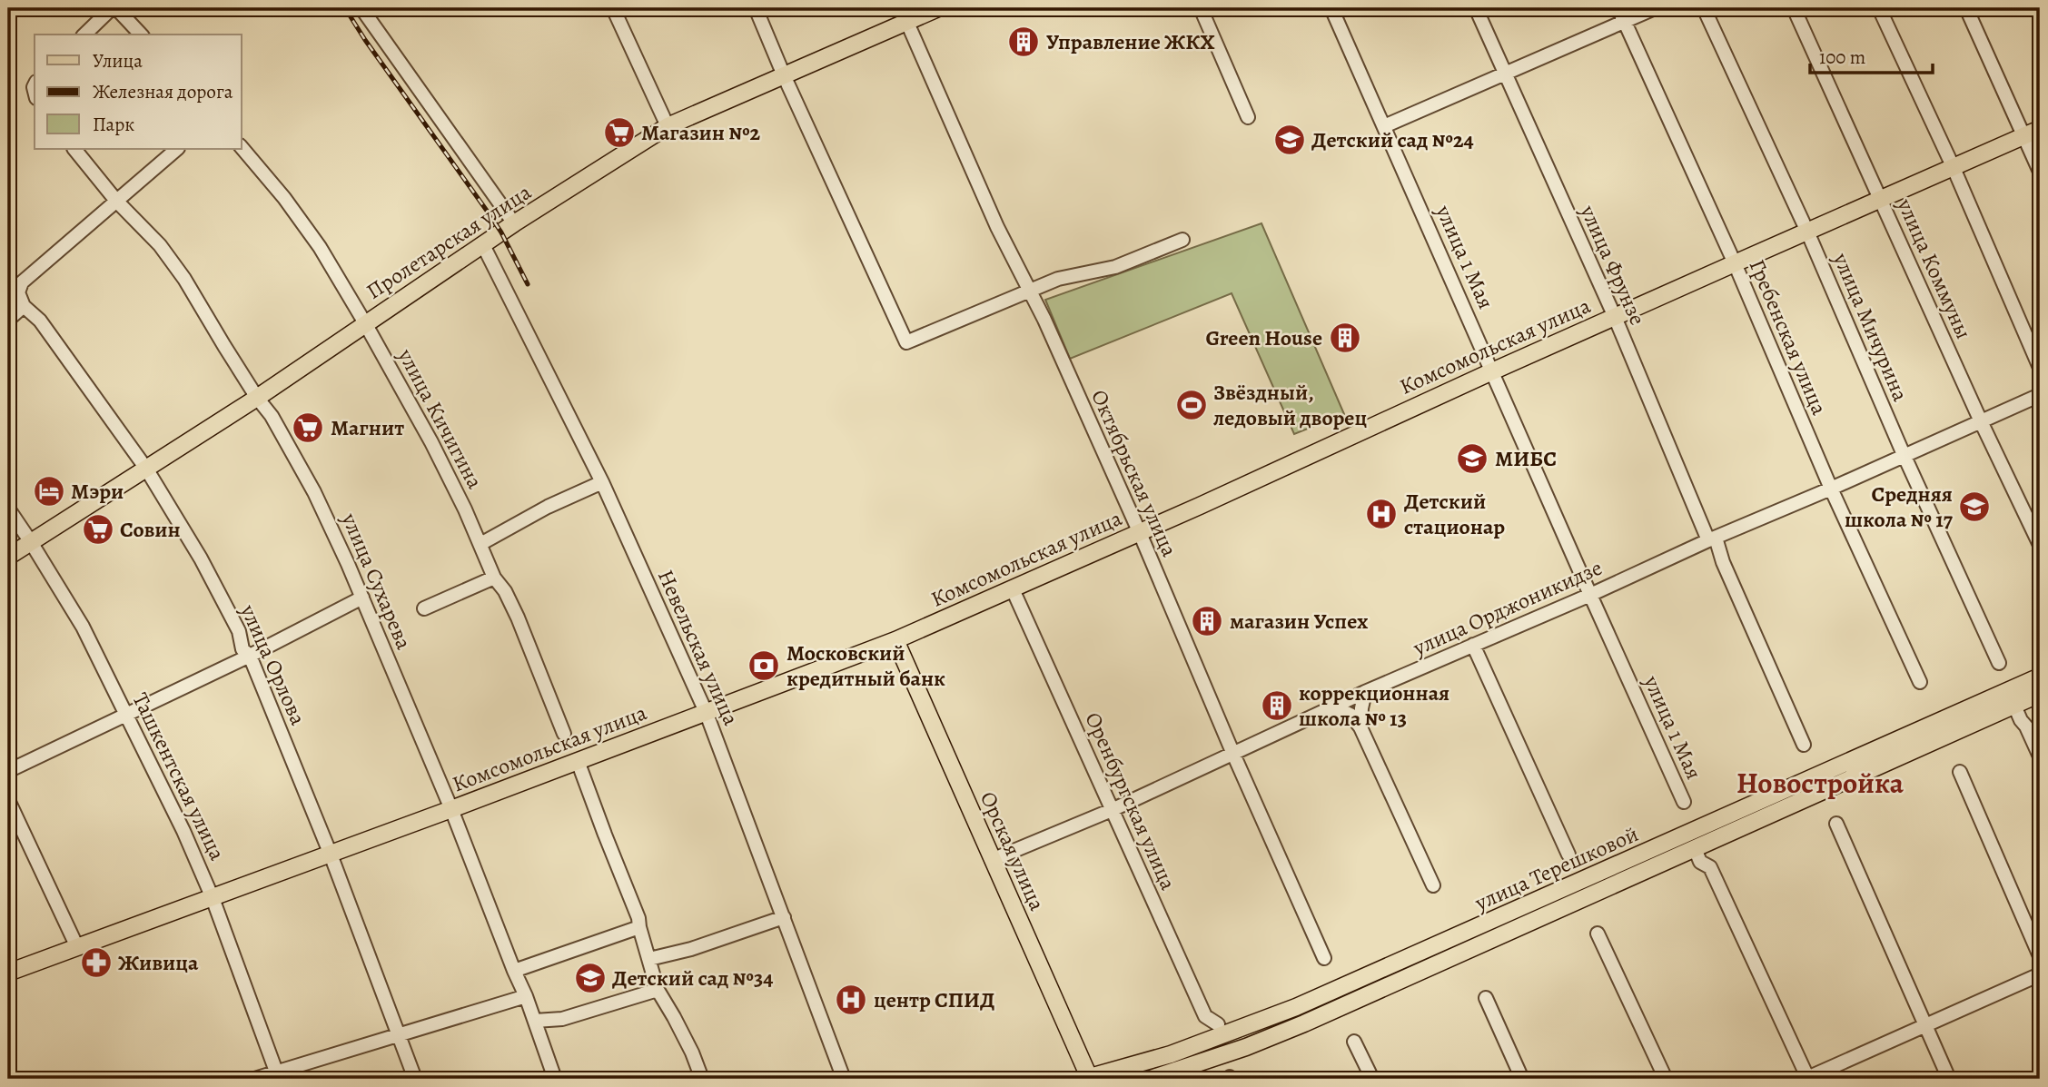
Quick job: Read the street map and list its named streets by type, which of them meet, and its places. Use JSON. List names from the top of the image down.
{
  "streets": {
    "main road": [
      "Пролетарская улица",
      "Комсомольская улица",
      "Орская улица",
      "улица Терешковой"
    ],
    "street": [
      "улица 1 Мая",
      "улица Фрунзе",
      "улица Коммуны",
      "улица Мичурина",
      "Гребенская улица",
      "улица Кичигина",
      "Октябрьская улица",
      "улица Сухарева",
      "улица Орджоникидзе",
      "Невельская улица",
      "улица Орлова",
      "Ташкентская улица",
      "Оренбургская улица"
    ]
  },
  "crossings": [
    ["Пролетарская улица", "улица Кичигина"],
    ["Пролетарская улица", "Октябрьская улица"],
    ["Пролетарская улица", "улица Сухарева"],
    ["Пролетарская улица", "Невельская улица"],
    ["Пролетарская улица", "улица Орлова"],
    ["Пролетарская улица", "Ташкентская улица"],
    ["улица 1 Мая", "Комсомольская улица"],
    ["улица 1 Мая", "улица Орджоникидзе"],
    ["улица Фрунзе", "Комсомольская улица"],
    ["улица Фрунзе", "улица Орджоникидзе"],
    ["улица Коммуны", "Комсомольская улица"],
    ["улица Коммуны", "улица Орджоникидзе"],
    ["улица Мичурина", "Комсомольская улица"],
    ["улица Мичурина", "улица Орджоникидзе"],
    ["Гребенская улица", "Комсомольская улица"],
    ["Гребенская улица", "улица Орджоникидзе"],
    ["Комсомольская улица", "Октябрьская улица"],
    ["Комсомольская улица", "улица Сухарева"],
    ["Комсомольская улица", "Невельская улица"],
    ["Комсомольская улица", "улица Орлова"],
    ["Комсомольская улица", "Ташкентская улица"],
    ["Комсомольская улица", "Оренбургская улица"],
    ["Комсомольская улица", "Орская улица"],
    ["Октябрьская улица", "улица Орджоникидзе"],
    ["улица Орджоникидзе", "Оренбургская улица"],
    ["улица Орджоникидзе", "Орская улица"],
    ["Орская улица", "улица Терешковой"]
  ],
  "districts": ["Новостройка"],
  "places": {
    "building": [
      "Управление ЖКХ",
      "Green House",
      "магазин Успех",
      "коррекционная школа № 13"
    ],
    "supermarket": ["Магазин №2", "Магнит", "Совин"],
    "school or university": [
      "Детский сад №24",
      "МИБС",
      "Средняя школа № 17",
      "Детский сад №34"
    ],
    "sports": ["Звёздный, ледовый дворец"],
    "hotel": ["Мэри"],
    "hospital": ["Детский стационар", "центр СПИД"],
    "bank": ["Московский кредитный банк"],
    "pharmacy": ["Живица"]
  },
  "legend": ["Улица", "Железная дорога", "Парк"],
  "scale_bar": "100 m"
}
